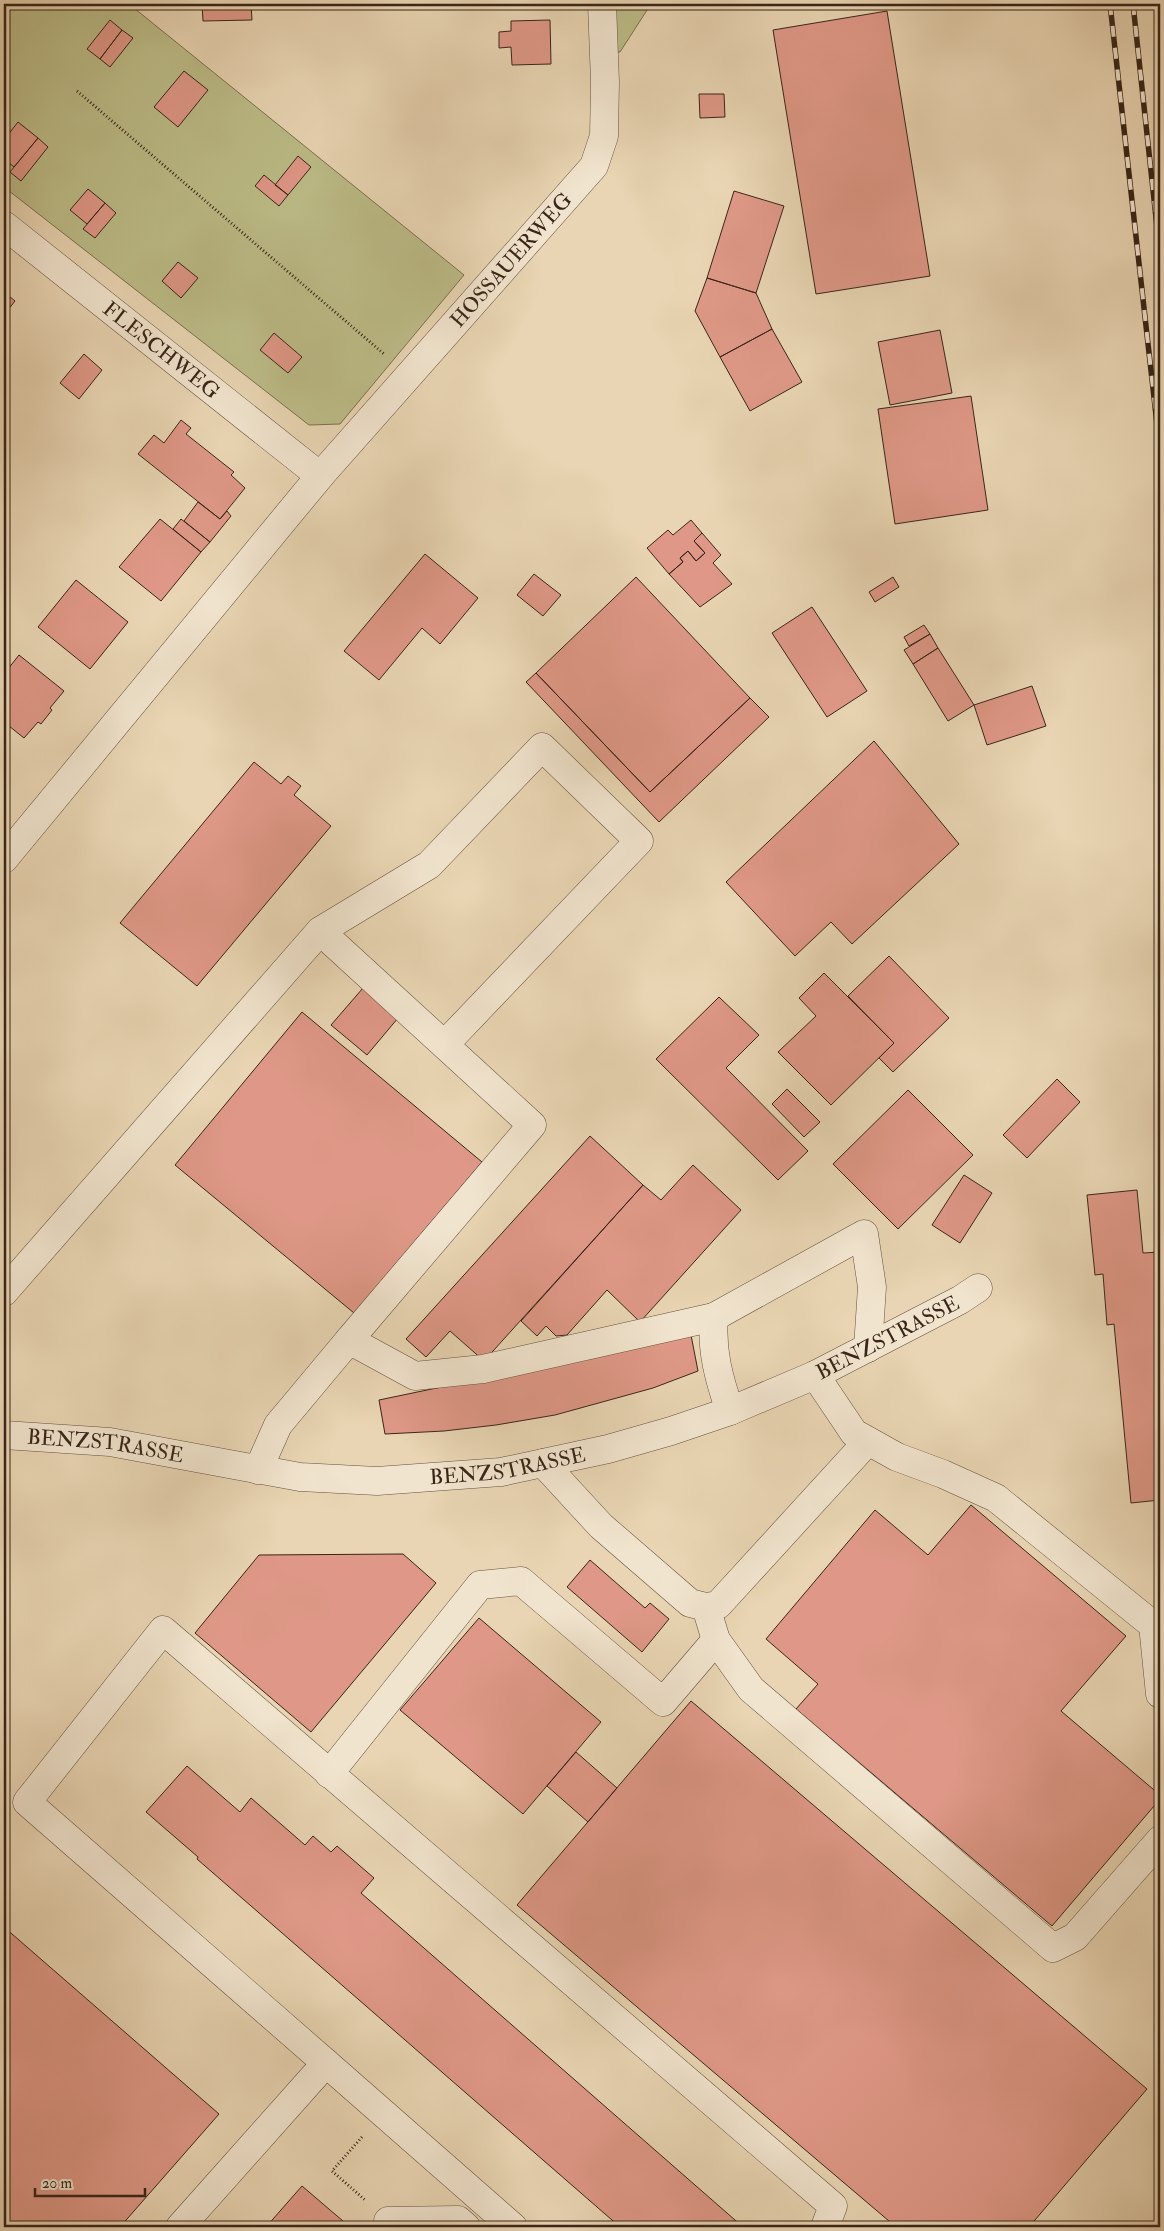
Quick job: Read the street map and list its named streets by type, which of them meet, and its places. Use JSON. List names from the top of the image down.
{
  "streets": {
    "street": ["HOSSAUERWEG", "FLESCHWEG", "BENZSTRASSE"]
  },
  "crossings": [
    ["HOSSAUERWEG", "FLESCHWEG"]
  ],
  "scale_bar": "20 m"
}
